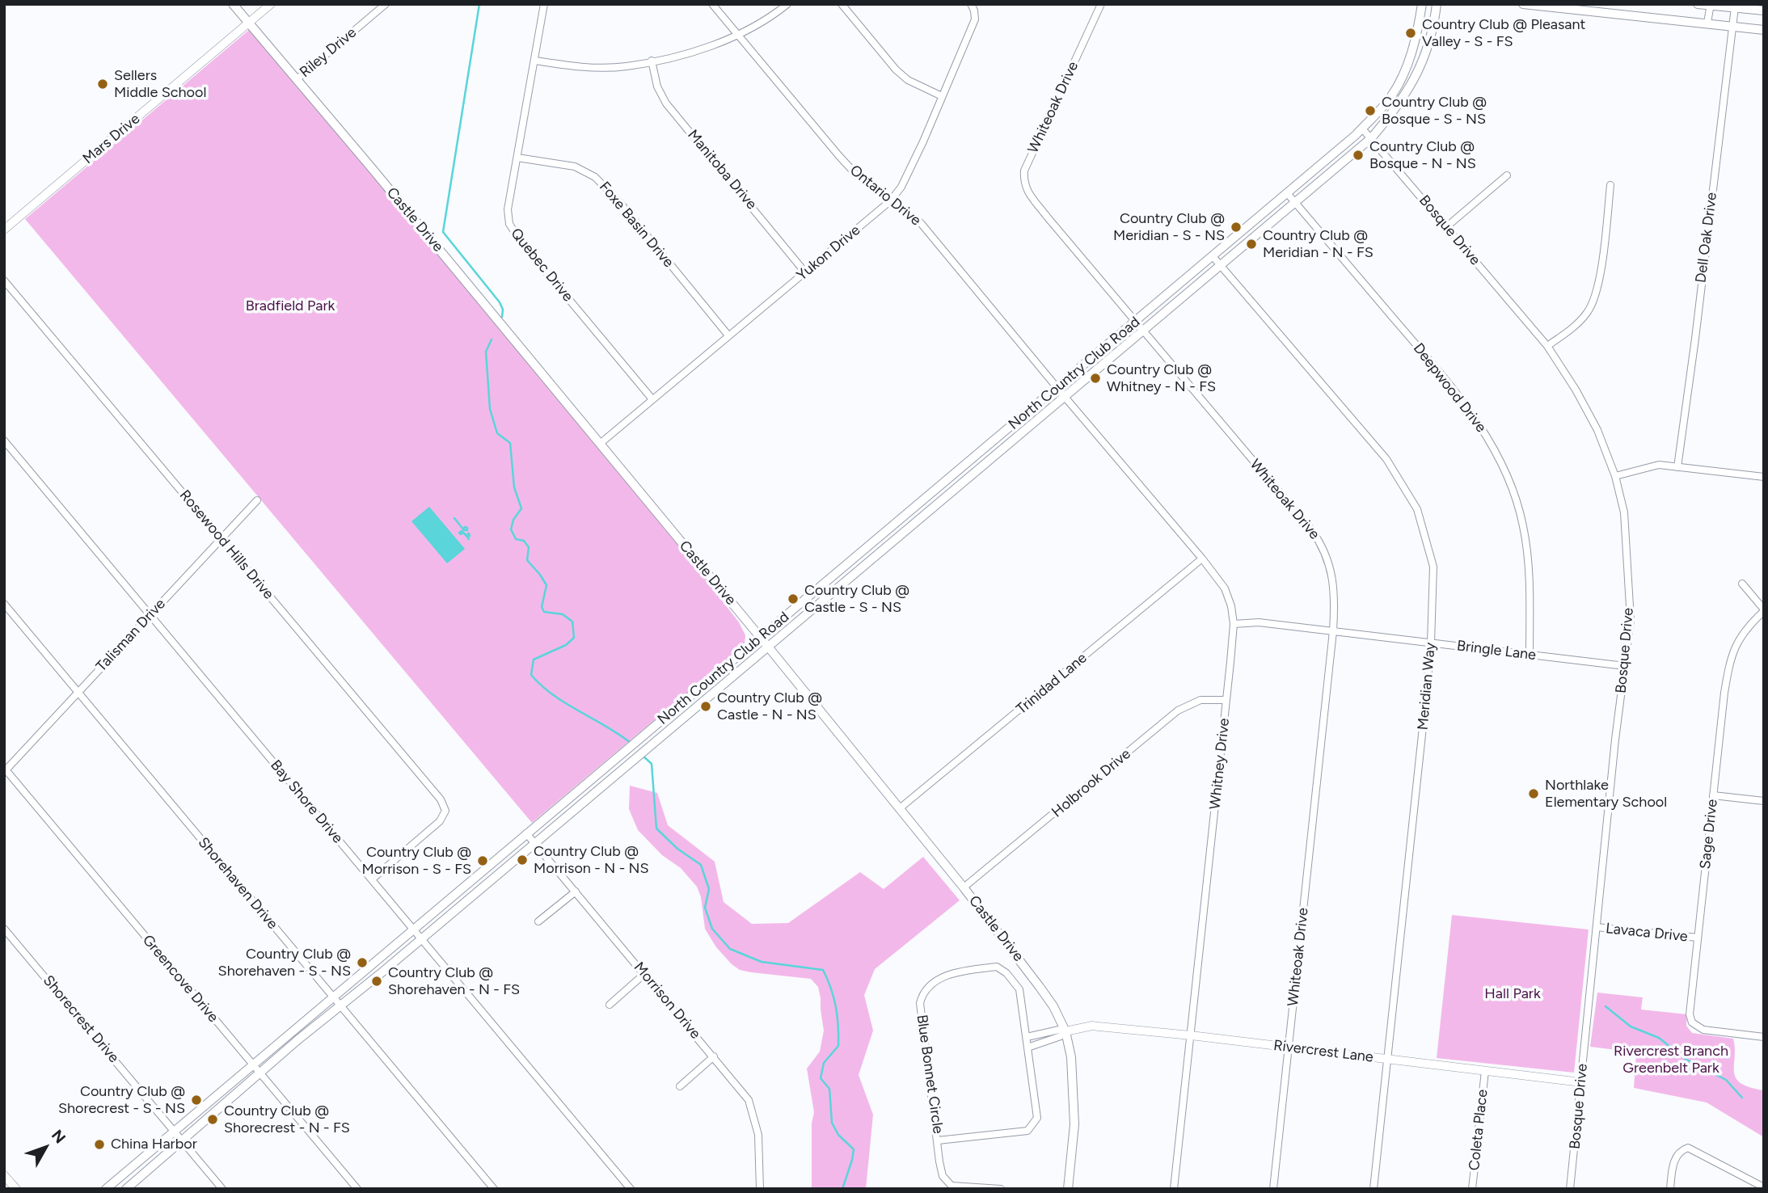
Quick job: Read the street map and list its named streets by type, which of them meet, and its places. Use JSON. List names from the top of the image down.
{
  "streets": {
    "main road": ["Castle Drive", "North Country Club Road"],
    "street": [
      "Riley Drive",
      "Whiteoak Drive",
      "Mars Drive",
      "Manitoba Drive",
      "Ontario Drive",
      "Foxe Basin Drive",
      "Bosque Drive",
      "Dell Oak Drive",
      "Yukon Drive",
      "Quebec Drive",
      "Deepwood Drive",
      "Rosewood Hills Drive",
      "Talisman Drive",
      "Bringle Lane",
      "Trinidad Lane",
      "Meridian Way",
      "Whitney Drive",
      "Holbrook Drive",
      "Bay Shore Drive",
      "Sage Drive",
      "Shorehaven Drive",
      "Lavaca Drive",
      "Greencove Drive",
      "Morrison Drive",
      "Shorecrest Drive",
      "Rivercrest Lane",
      "Blue Bonnet Circle",
      "Coleta Place"
    ]
  },
  "crossings": [
    ["Riley Drive", "Castle Drive"],
    ["Whiteoak Drive", "North Country Club Road"],
    ["Whiteoak Drive", "Bringle Lane"],
    ["Whiteoak Drive", "Rivercrest Lane"],
    ["Mars Drive", "Castle Drive"],
    ["Manitoba Drive", "Yukon Drive"],
    ["Ontario Drive", "Yukon Drive"],
    ["Ontario Drive", "North Country Club Road"],
    ["Ontario Drive", "Whitney Drive"],
    ["Castle Drive", "Yukon Drive"],
    ["Castle Drive", "North Country Club Road"],
    ["Castle Drive", "Trinidad Lane"],
    ["Castle Drive", "Holbrook Drive"],
    ["Castle Drive", "Rivercrest Lane"],
    ["Foxe Basin Drive", "Yukon Drive"],
    ["Foxe Basin Drive", "Quebec Drive"],
    ["Bosque Drive", "North Country Club Road"],
    ["Bosque Drive", "Bringle Lane"],
    ["Bosque Drive", "Lavaca Drive"],
    ["Bosque Drive", "Rivercrest Lane"],
    ["Yukon Drive", "Quebec Drive"],
    ["North Country Club Road", "Deepwood Drive"],
    ["North Country Club Road", "Meridian Way"],
    ["North Country Club Road", "Whitney Drive"],
    ["North Country Club Road", "Bay Shore Drive"],
    ["North Country Club Road", "Shorehaven Drive"],
    ["North Country Club Road", "Greencove Drive"],
    ["North Country Club Road", "Morrison Drive"],
    ["North Country Club Road", "Shorecrest Drive"],
    ["Deepwood Drive", "Bringle Lane"],
    ["Rosewood Hills Drive", "Talisman Drive"],
    ["Rosewood Hills Drive", "Bay Shore Drive"],
    ["Talisman Drive", "Bay Shore Drive"],
    ["Talisman Drive", "Shorehaven Drive"],
    ["Talisman Drive", "Greencove Drive"],
    ["Bringle Lane", "Meridian Way"],
    ["Bringle Lane", "Whitney Drive"],
    ["Trinidad Lane", "Whitney Drive"],
    ["Meridian Way", "Rivercrest Lane"],
    ["Whitney Drive", "Holbrook Drive"],
    ["Whitney Drive", "Rivercrest Lane"],
    ["Sage Drive", "Lavaca Drive"],
    ["Rivercrest Lane", "Coleta Place"]
  ],
  "parks": ["Bradfield Park", "Hall Park", "Rivercrest Branch Greenbelt Park"],
  "places": [
    "Country Club @ Pleasant Valley - S - FS",
    "Sellers Middle School",
    "Country Club @ Bosque - S - NS",
    "Country Club @ Bosque - N - NS",
    "Country Club @ Meridian - S - NS",
    "Country Club @ Meridian - N - FS",
    "Country Club @ Whitney - N - FS",
    "Country Club @ Castle - S - NS",
    "Country Club @ Castle - N - NS",
    "Northlake Elementary School",
    "Country Club @ Morrison - N - NS",
    "Country Club @ Morrison - S - FS",
    "Country Club @ Shorehaven - S - NS",
    "Country Club @ Shorehaven - N - FS",
    "Country Club @ Shorecrest - S - NS",
    "Country Club @ Shorecrest - N - FS",
    "China Harbor"
  ],
  "north": "top right"
}
